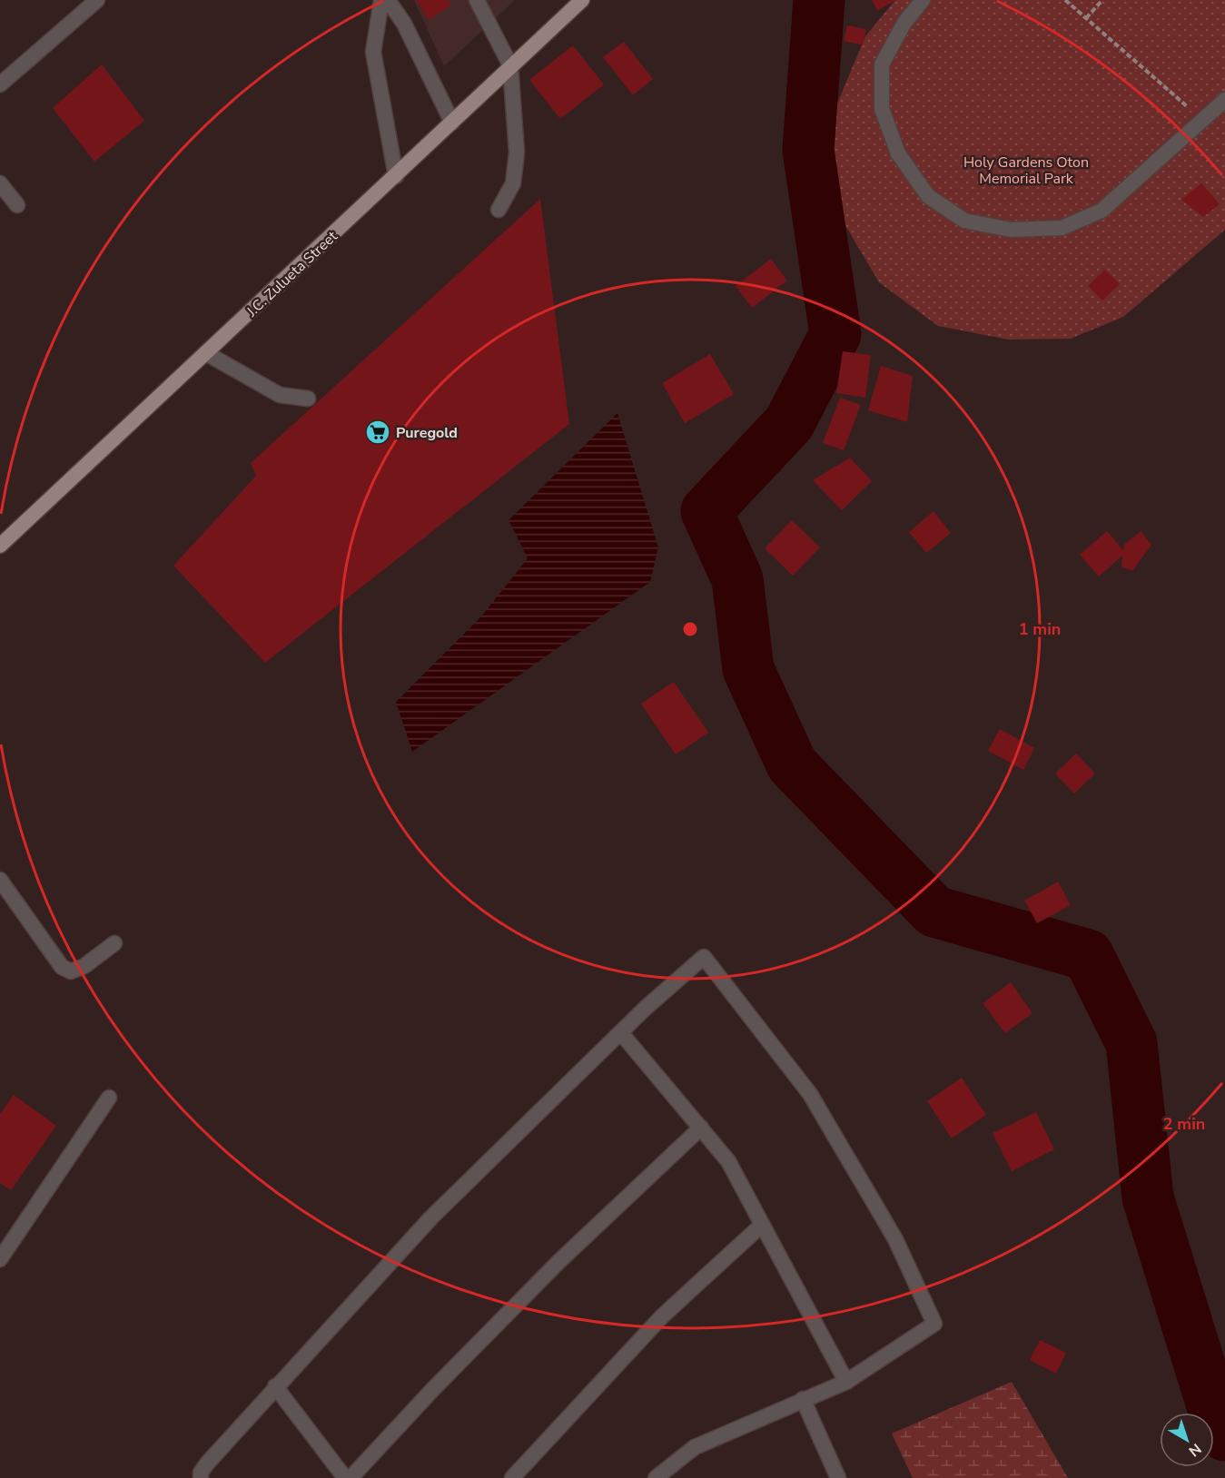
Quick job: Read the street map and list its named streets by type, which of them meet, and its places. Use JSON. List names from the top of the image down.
{
  "streets": {
    "main road": ["J.C. Zulueta Street"]
  },
  "parks": ["Holy Gardens Oton Memorial Park"],
  "places": {
    "supermarket": ["Puregold"]
  },
  "north": "bottom right",
  "rings": ["1 min", "2 min"]
}
